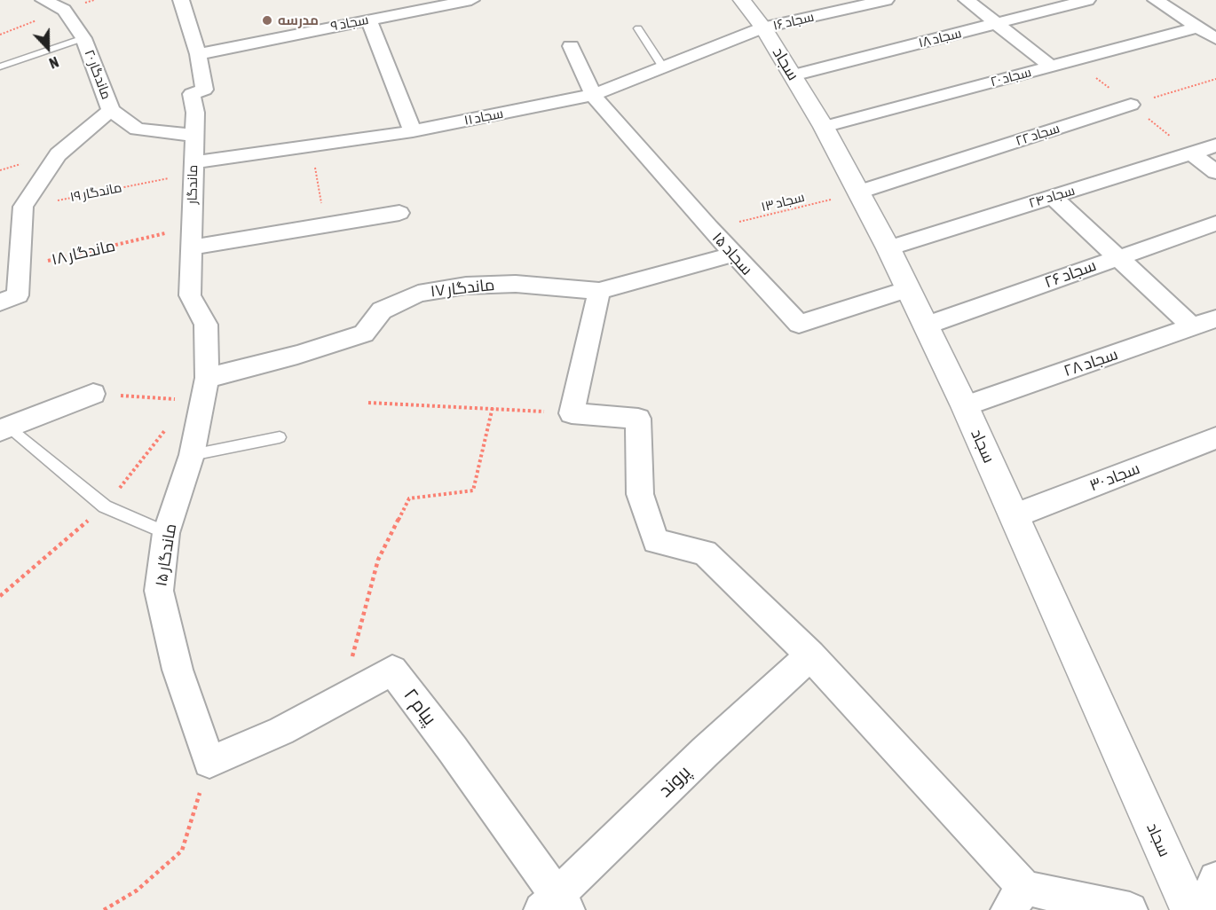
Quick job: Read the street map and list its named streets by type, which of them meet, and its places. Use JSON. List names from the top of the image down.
{
  "streets": {
    "street": [
      "سجاد ۱۶",
      "سجاد ۹",
      "سجاد ۱۸",
      "سجاد",
      "ماندگار ۲۰",
      "سجاد ۲۰",
      "سجاد ۱۱",
      "سجاد ۲۲",
      "ماندگار",
      "سجاد ۲۴",
      "سجاد ۱۵",
      "سجاد ۲۶",
      "ماندگار ۱۷",
      "سجاد ۲۸",
      "سجاد ۳۰",
      "ماندگار ۱۵",
      "پیام ۲",
      "پروند"
    ],
    "path": ["ماندگار ۱۹", "سجاد ۱۳", "ماندگار ۱۸"]
  },
  "crossings": [
    ["سجاد ۱۶", "سجاد"],
    ["سجاد ۱۶", "سجاد ۱۱"],
    ["سجاد ۹", "ماندگار"],
    ["سجاد ۱۸", "سجاد"],
    ["سجاد", "سجاد ۲۰"],
    ["سجاد", "سجاد ۱۱"],
    ["سجاد", "سجاد ۲۲"],
    ["سجاد", "سجاد ۲۴"],
    ["سجاد", "سجاد ۱۳"],
    ["سجاد", "سجاد ۱۵"],
    ["سجاد", "سجاد ۲۶"],
    ["سجاد", "سجاد ۲۸"],
    ["سجاد", "سجاد ۳۰"],
    ["ماندگار ۲۰", "ماندگار"],
    ["سجاد ۱۱", "ماندگار"],
    ["سجاد ۱۱", "ماندگار ۱۹"],
    ["سجاد ۱۱", "سجاد ۱۵"],
    ["سجاد ۲۲", "سجاد ۱۳"],
    ["ماندگار", "ماندگار ۱۹"],
    ["ماندگار", "ماندگار ۱۸"],
    ["ماندگار", "ماندگار ۱۷"],
    ["ماندگار", "ماندگار ۱۵"],
    ["سجاد ۱۳", "سجاد ۱۵"],
    ["سجاد ۱۵", "ماندگار ۱۷"],
    ["ماندگار ۱۷", "ماندگار ۱۵"],
    ["ماندگار ۱۵", "پیام ۲"],
    ["پیام ۲", "پروند"]
  ],
  "places": ["مدرسه"],
  "north": "bottom"
}
